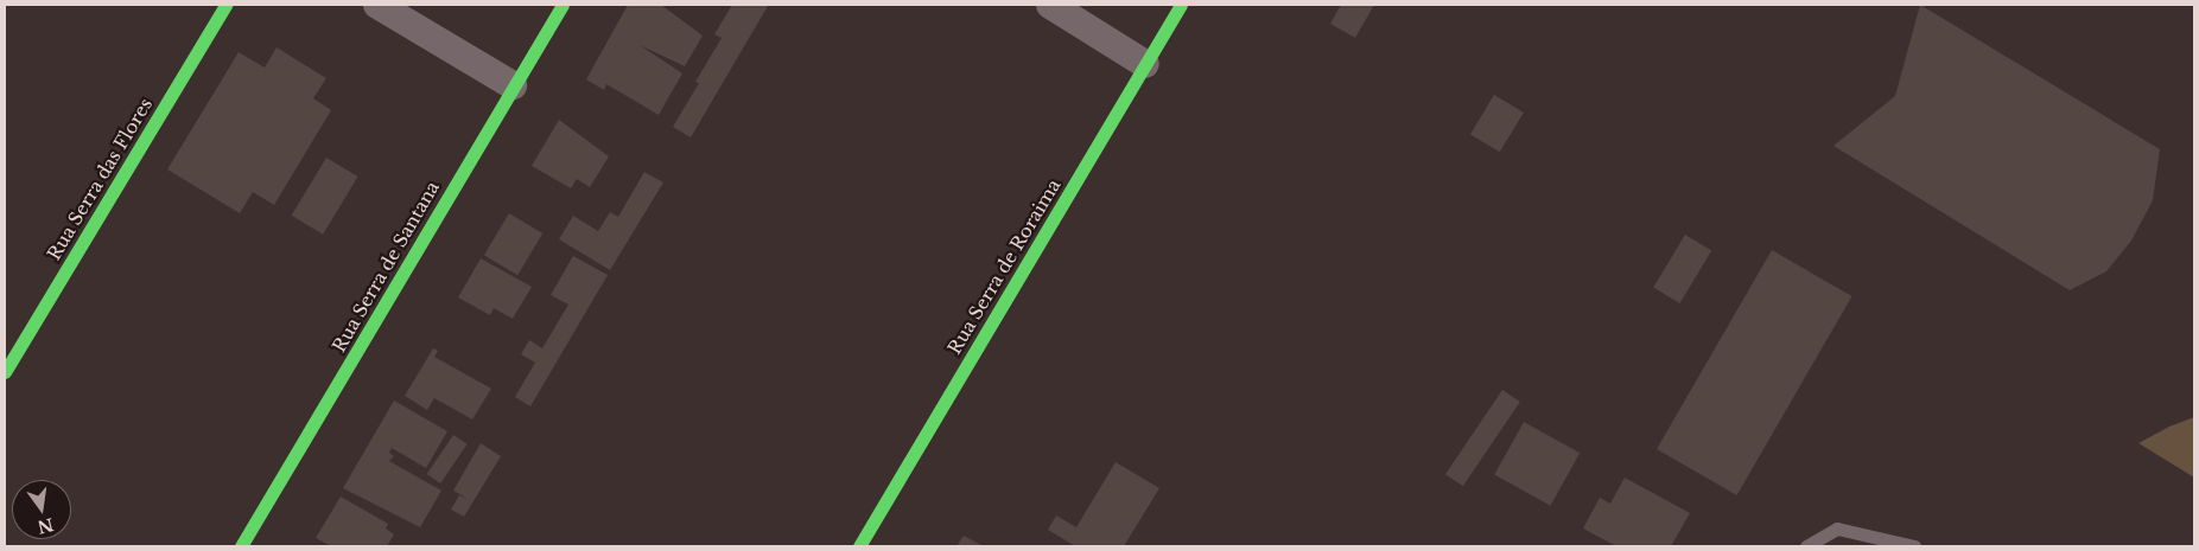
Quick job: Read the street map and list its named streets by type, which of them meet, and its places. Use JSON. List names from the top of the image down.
{
  "streets": {
    "street": ["Rua Serra das Flores", "Rua Serra de Santana", "Rua Serra de Roraima"]
  },
  "north": "bottom"
}
